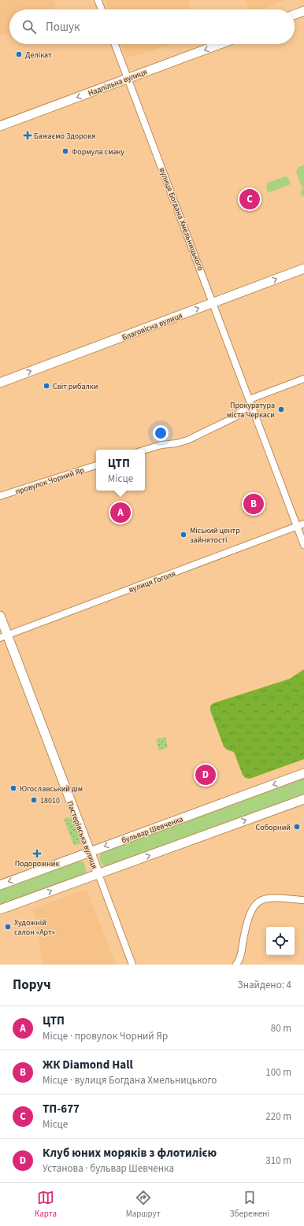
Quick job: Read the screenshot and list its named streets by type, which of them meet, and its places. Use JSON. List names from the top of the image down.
{
  "streets": {
    "main road": [
      "Надпільна вулиця",
      "Благовісна вулиця",
      "бульвар Шевченка",
      "Пастерівська вулиця"
    ],
    "street": ["вулиця Богдана Хмельницького", "провулок Чорний Яр", "вулиця Гоголя"]
  },
  "crossings": [
    ["Надпільна вулиця", "вулиця Богдана Хмельницького"],
    ["вулиця Богдана Хмельницького", "Благовісна вулиця"],
    ["вулиця Богдана Хмельницького", "вулиця Гоголя"],
    ["вулиця Гоголя", "Пастерівська вулиця"],
    ["бульвар Шевченка", "Пастерівська вулиця"]
  ],
  "one_way": ["Надпільна вулиця", "Благовісна вулиця"],
  "places": {
    "other": [
      "Делікат",
      "Формула смаку",
      "Світ рибалки",
      "Прокуратура міста Черкаси",
      "Міський центр зайнятості",
      "Югославський дім",
      "18010",
      "Соборний",
      "Художній салон «Арт»"
    ],
    "health": ["Бажаємо Здоровя", "Подорожник"]
  },
  "page": {
    "search": "Пошук",
    "pins": [
      "C",
      "B",
      "A",
      "D"
    ],
    "popup": ["ЦТП", "Місце"],
    "heading": ["Поруч", "Знайдено: 4"],
    "list": [
      {
        "mark": "A",
        "name": "ЦТП",
        "note": "Місце · провулок Чорний Яр",
        "value": "80 m"
      },
      {
        "mark": "B",
        "name": "ЖК Diamond Hall",
        "note": "Місце · вулиця Богдана Хмельницького",
        "value": "100 m"
      },
      {
        "mark": "C",
        "name": "ТП-677",
        "note": "Місце",
        "value": "220 m"
      },
      {
        "mark": "D",
        "name": "Клуб юних моряків з флотилією",
        "note": "Установа · бульвар Шевченка",
        "value": "310 m"
      }
    ],
    "nav": ["Карта", "Маршрут", "Збережені"]
  }
}
